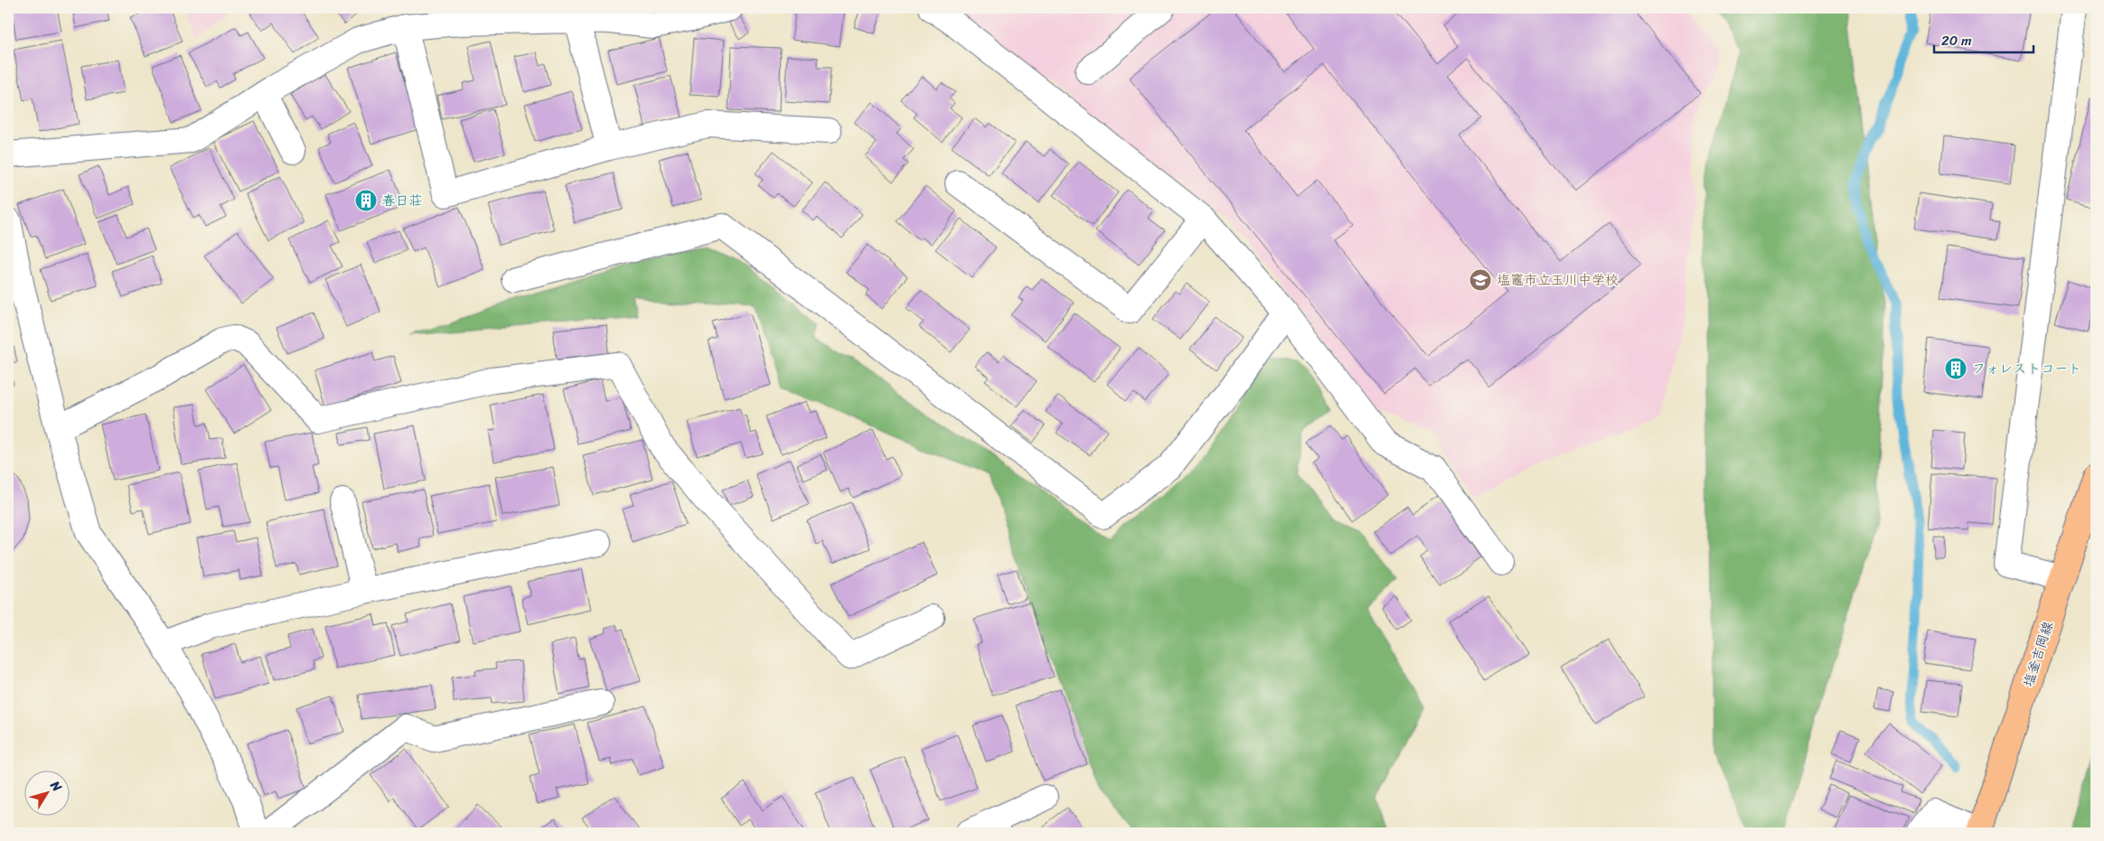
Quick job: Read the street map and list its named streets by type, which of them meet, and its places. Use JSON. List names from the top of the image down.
{
  "streets": {
    "main road": ["塩釜吉岡線"]
  },
  "places": {
    "building": ["春日荘", "フォレストコート"],
    "school or university": ["塩竈市立玉川中学校"]
  },
  "scale_bar": "20 m",
  "north": "top right"
}
